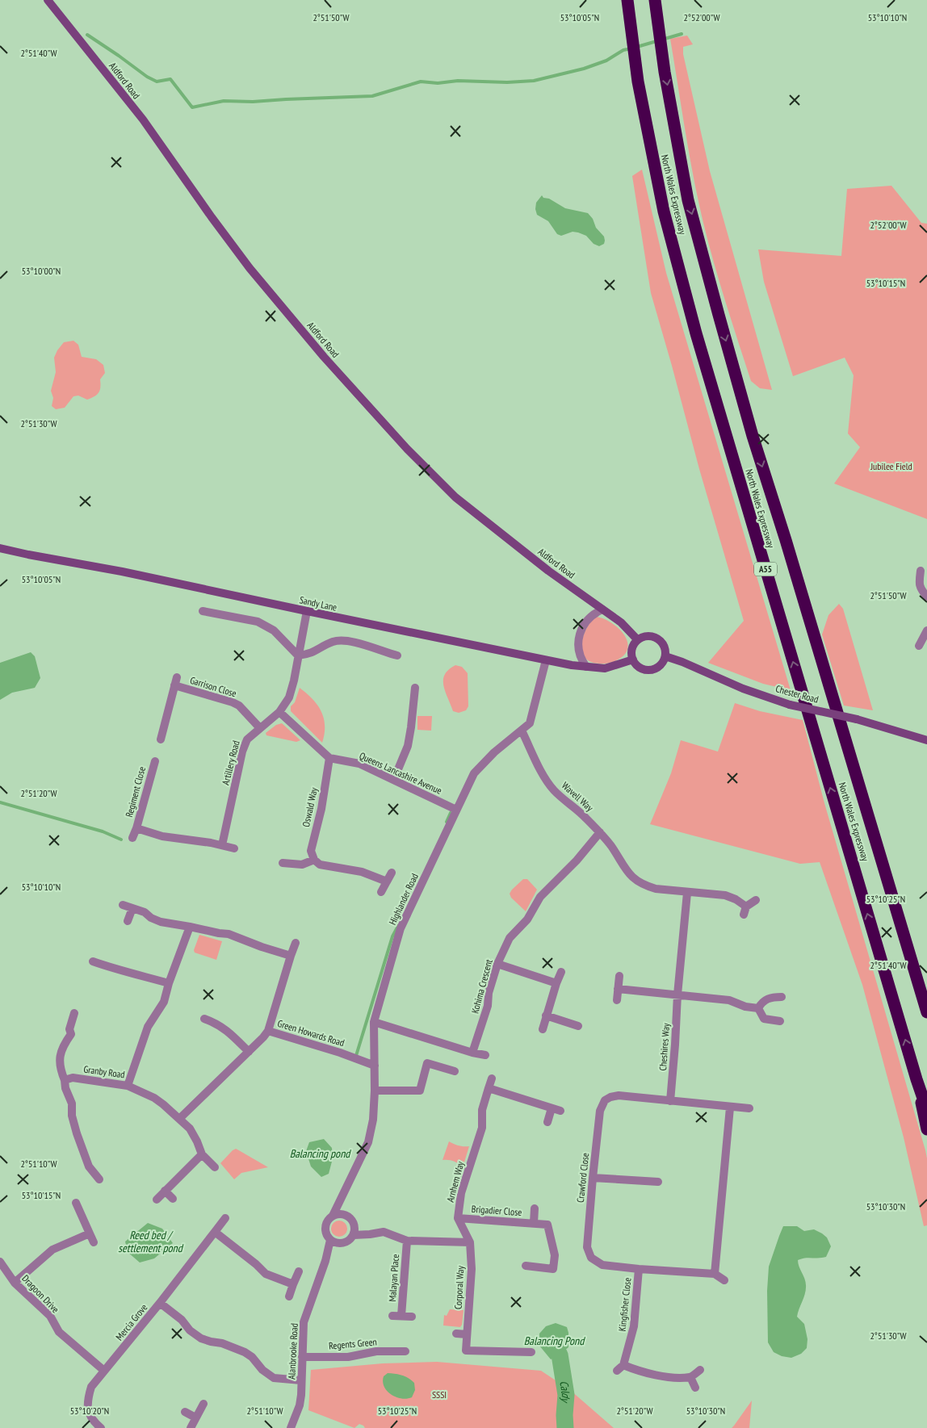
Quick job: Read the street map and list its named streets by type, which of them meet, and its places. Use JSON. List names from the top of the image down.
{
  "streets": {
    "highway": ["North Wales Expressway", "A55"],
    "main road": ["Aldford Road", "Sandy Lane", "Chester Road"],
    "street": [
      "Garrison Close",
      "Artillery Road",
      "Queens Lancashire Avenue",
      "Regiment Close",
      "Wavell Way",
      "Oswald Way",
      "Highlander Road",
      "Kohima Crescent",
      "Green Howards Road",
      "Cheshires Way",
      "Granby Road",
      "Crawford Close",
      "Arnhem Way",
      "Brigadier Close",
      "Malayan Place",
      "Corporal Way",
      "Dragoon Drive",
      "Kingfisher Close",
      "Mercia Grove",
      "Regents Green",
      "Alanbrooke Road"
    ]
  },
  "crossings": [
    ["Aldford Road", "Sandy Lane"],
    ["Aldford Road", "Chester Road"],
    ["Sandy Lane", "Chester Road"],
    ["Sandy Lane", "Artillery Road"],
    ["Sandy Lane", "Highlander Road"],
    ["Garrison Close", "Artillery Road"],
    ["Artillery Road", "Regiment Close"],
    ["Queens Lancashire Avenue", "Oswald Way"],
    ["Queens Lancashire Avenue", "Highlander Road"],
    ["Wavell Way", "Highlander Road"],
    ["Wavell Way", "Kohima Crescent"],
    ["Highlander Road", "Green Howards Road"],
    ["Highlander Road", "Alanbrooke Road"],
    ["Cheshires Way", "Crawford Close"],
    ["Crawford Close", "Kingfisher Close"],
    ["Arnhem Way", "Brigadier Close"],
    ["Arnhem Way", "Corporal Way"],
    ["Dragoon Drive", "Mercia Grove"],
    ["Regents Green", "Alanbrooke Road"]
  ],
  "water": [
    "Balancing pond",
    "Reed bed / settlement pond",
    "Balancing Pond",
    "Caldy"
  ],
  "parks": ["Jubilee Field", "SSSI"],
  "coordinates": [
    "2°52'00\"W",
    "2°51'50\"W",
    "53°10'05\"N",
    "53°10'10\"N",
    "2°51'40\"W",
    "53°10'00\"N",
    "53°10'15\"N",
    "2°51'30\"W",
    "2°51'20\"W",
    "53°10'25\"N",
    "2°51'10\"W",
    "53°10'30\"N",
    "53°10'20\"N"
  ]
}
